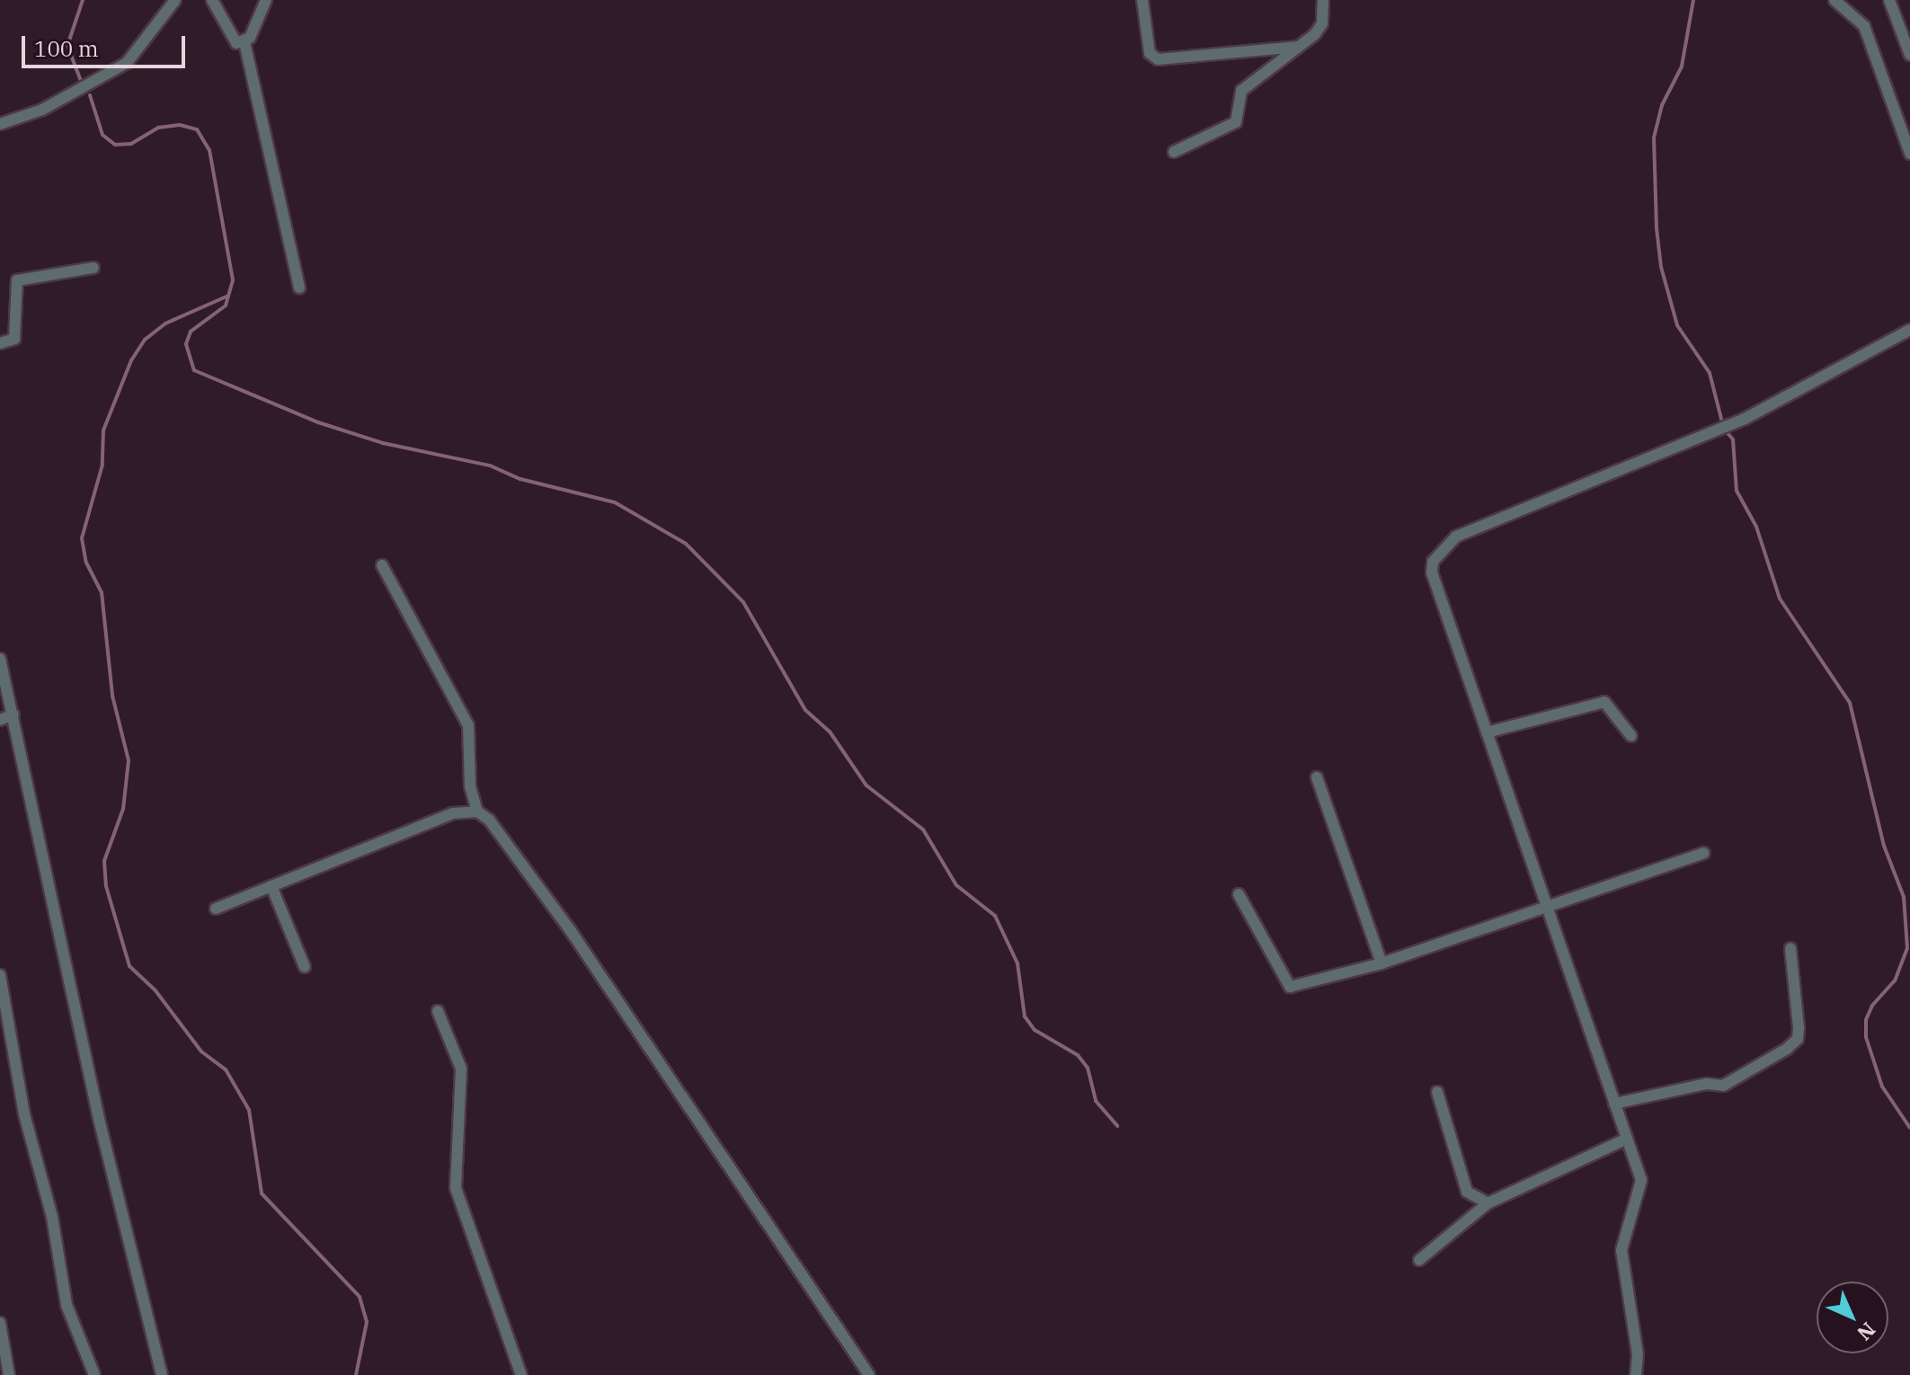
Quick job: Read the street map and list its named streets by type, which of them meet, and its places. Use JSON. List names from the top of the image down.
{
  "scale_bar": "100 m",
  "north": "bottom right"
}
